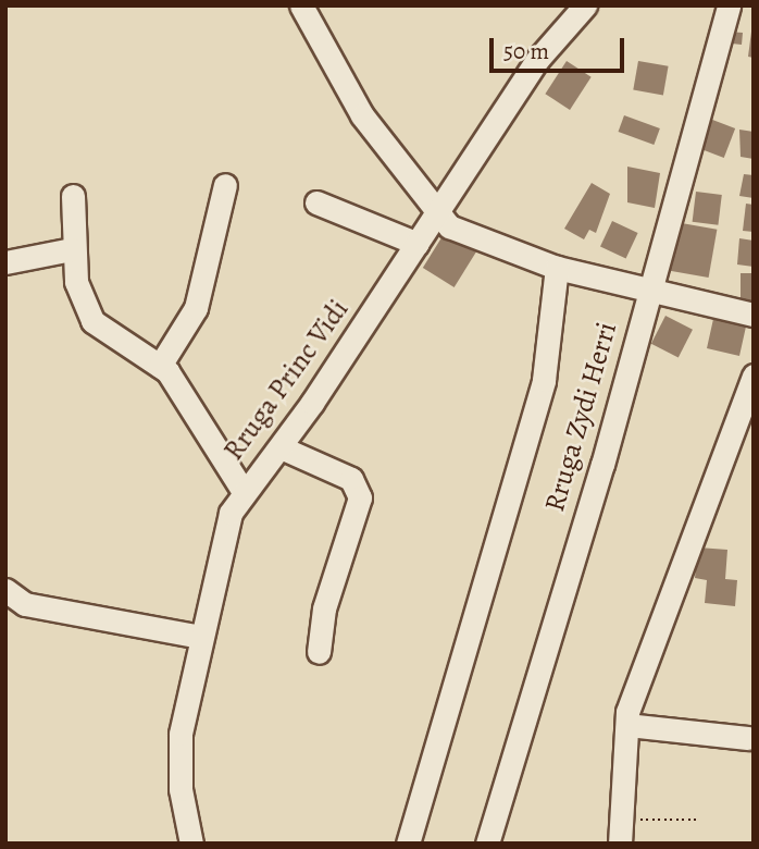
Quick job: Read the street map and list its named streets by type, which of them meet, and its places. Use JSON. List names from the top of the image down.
{
  "streets": {
    "street": ["Rruga Princ Vidi", "Rruga Zydi Herri"]
  },
  "scale_bar": "50 m"
}
